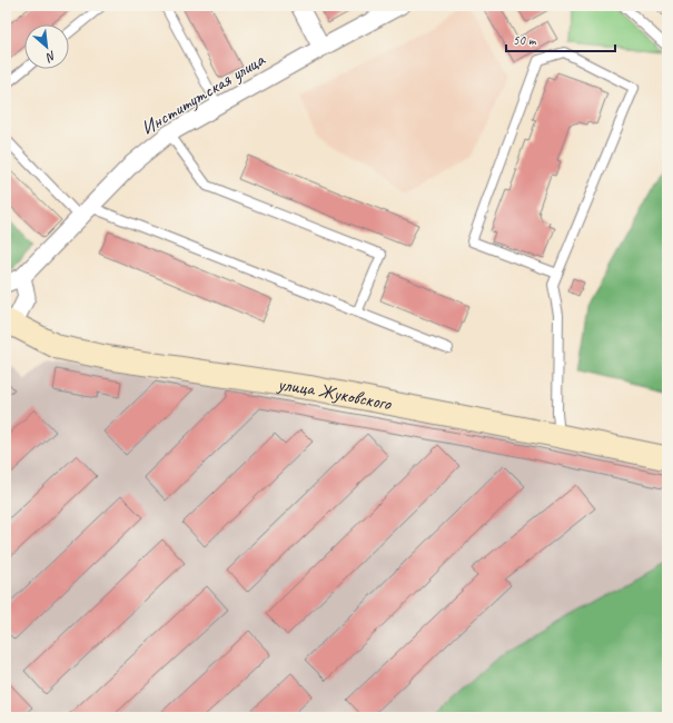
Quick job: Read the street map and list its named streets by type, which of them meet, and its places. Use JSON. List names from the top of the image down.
{
  "streets": {
    "street": ["Институтская улица", "улица Жуковского"]
  },
  "scale_bar": "50 m",
  "north": "bottom right"
}
